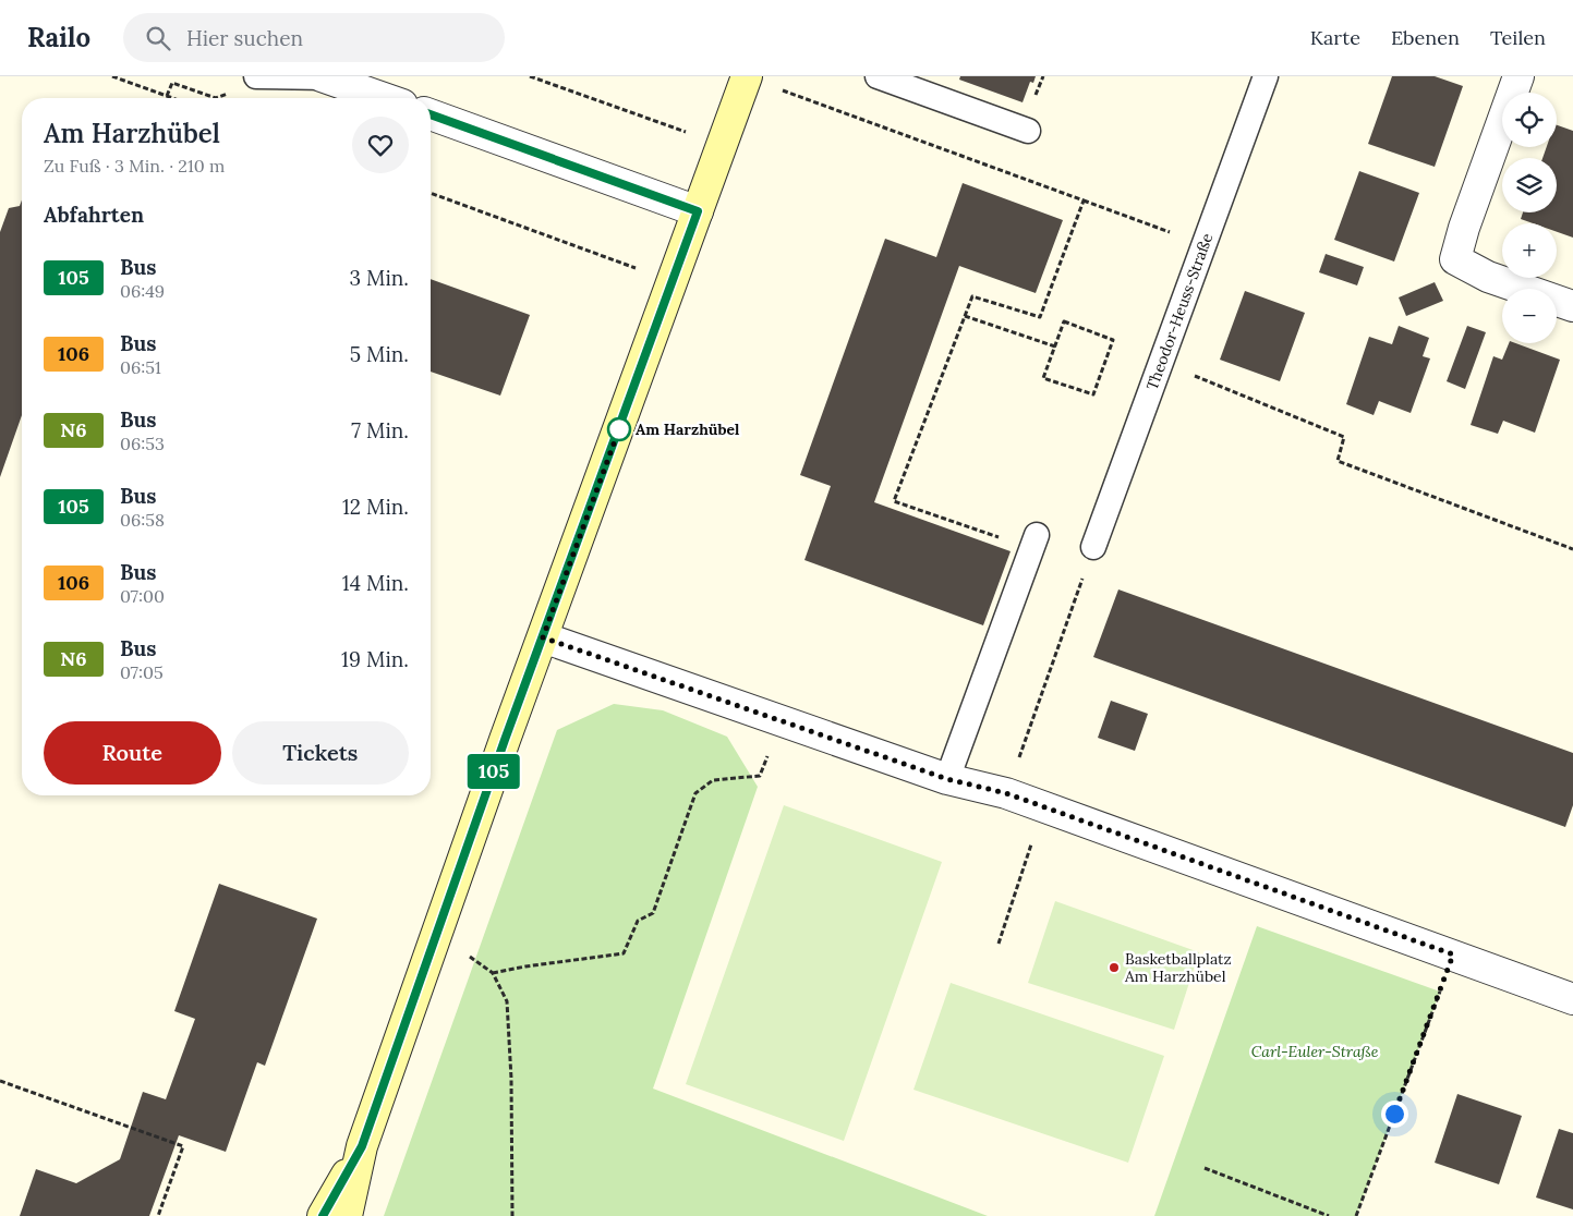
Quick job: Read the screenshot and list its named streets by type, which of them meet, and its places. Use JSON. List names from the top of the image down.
{
  "streets": {
    "lane": ["Theodor-Heuss-Straße"]
  },
  "parks": ["Carl-Euler-Straße"],
  "places": ["Am Harzhübel", "Basketballplatz Am Harzhübel"],
  "lines": ["bus line 105"],
  "page": {
    "header": "Railo",
    "search": "Hier suchen",
    "nav": ["Karte", "Ebenen", "Teilen"],
    "on_map": "105",
    "map_buttons": ["+", "−"],
    "heading": [
      ["Am Harzhübel", "Zu Fuß · 3 Min. · 210 m"],
      "Abfahrten"
    ],
    "list": [
      {
        "mark": "105",
        "name": "Bus",
        "note": "06:49",
        "value": "3 Min."
      },
      {
        "mark": "106",
        "name": "Bus",
        "note": "06:51",
        "value": "5 Min."
      },
      {
        "mark": "N6",
        "name": "Bus",
        "note": "06:53",
        "value": "7 Min."
      },
      {
        "mark": "105",
        "name": "Bus",
        "note": "06:58",
        "value": "12 Min."
      },
      {
        "mark": "106",
        "name": "Bus",
        "note": "07:00",
        "value": "14 Min."
      },
      {
        "mark": "N6",
        "name": "Bus",
        "note": "07:05",
        "value": "19 Min."
      }
    ],
    "buttons": ["Route", "Tickets"]
  }
}
